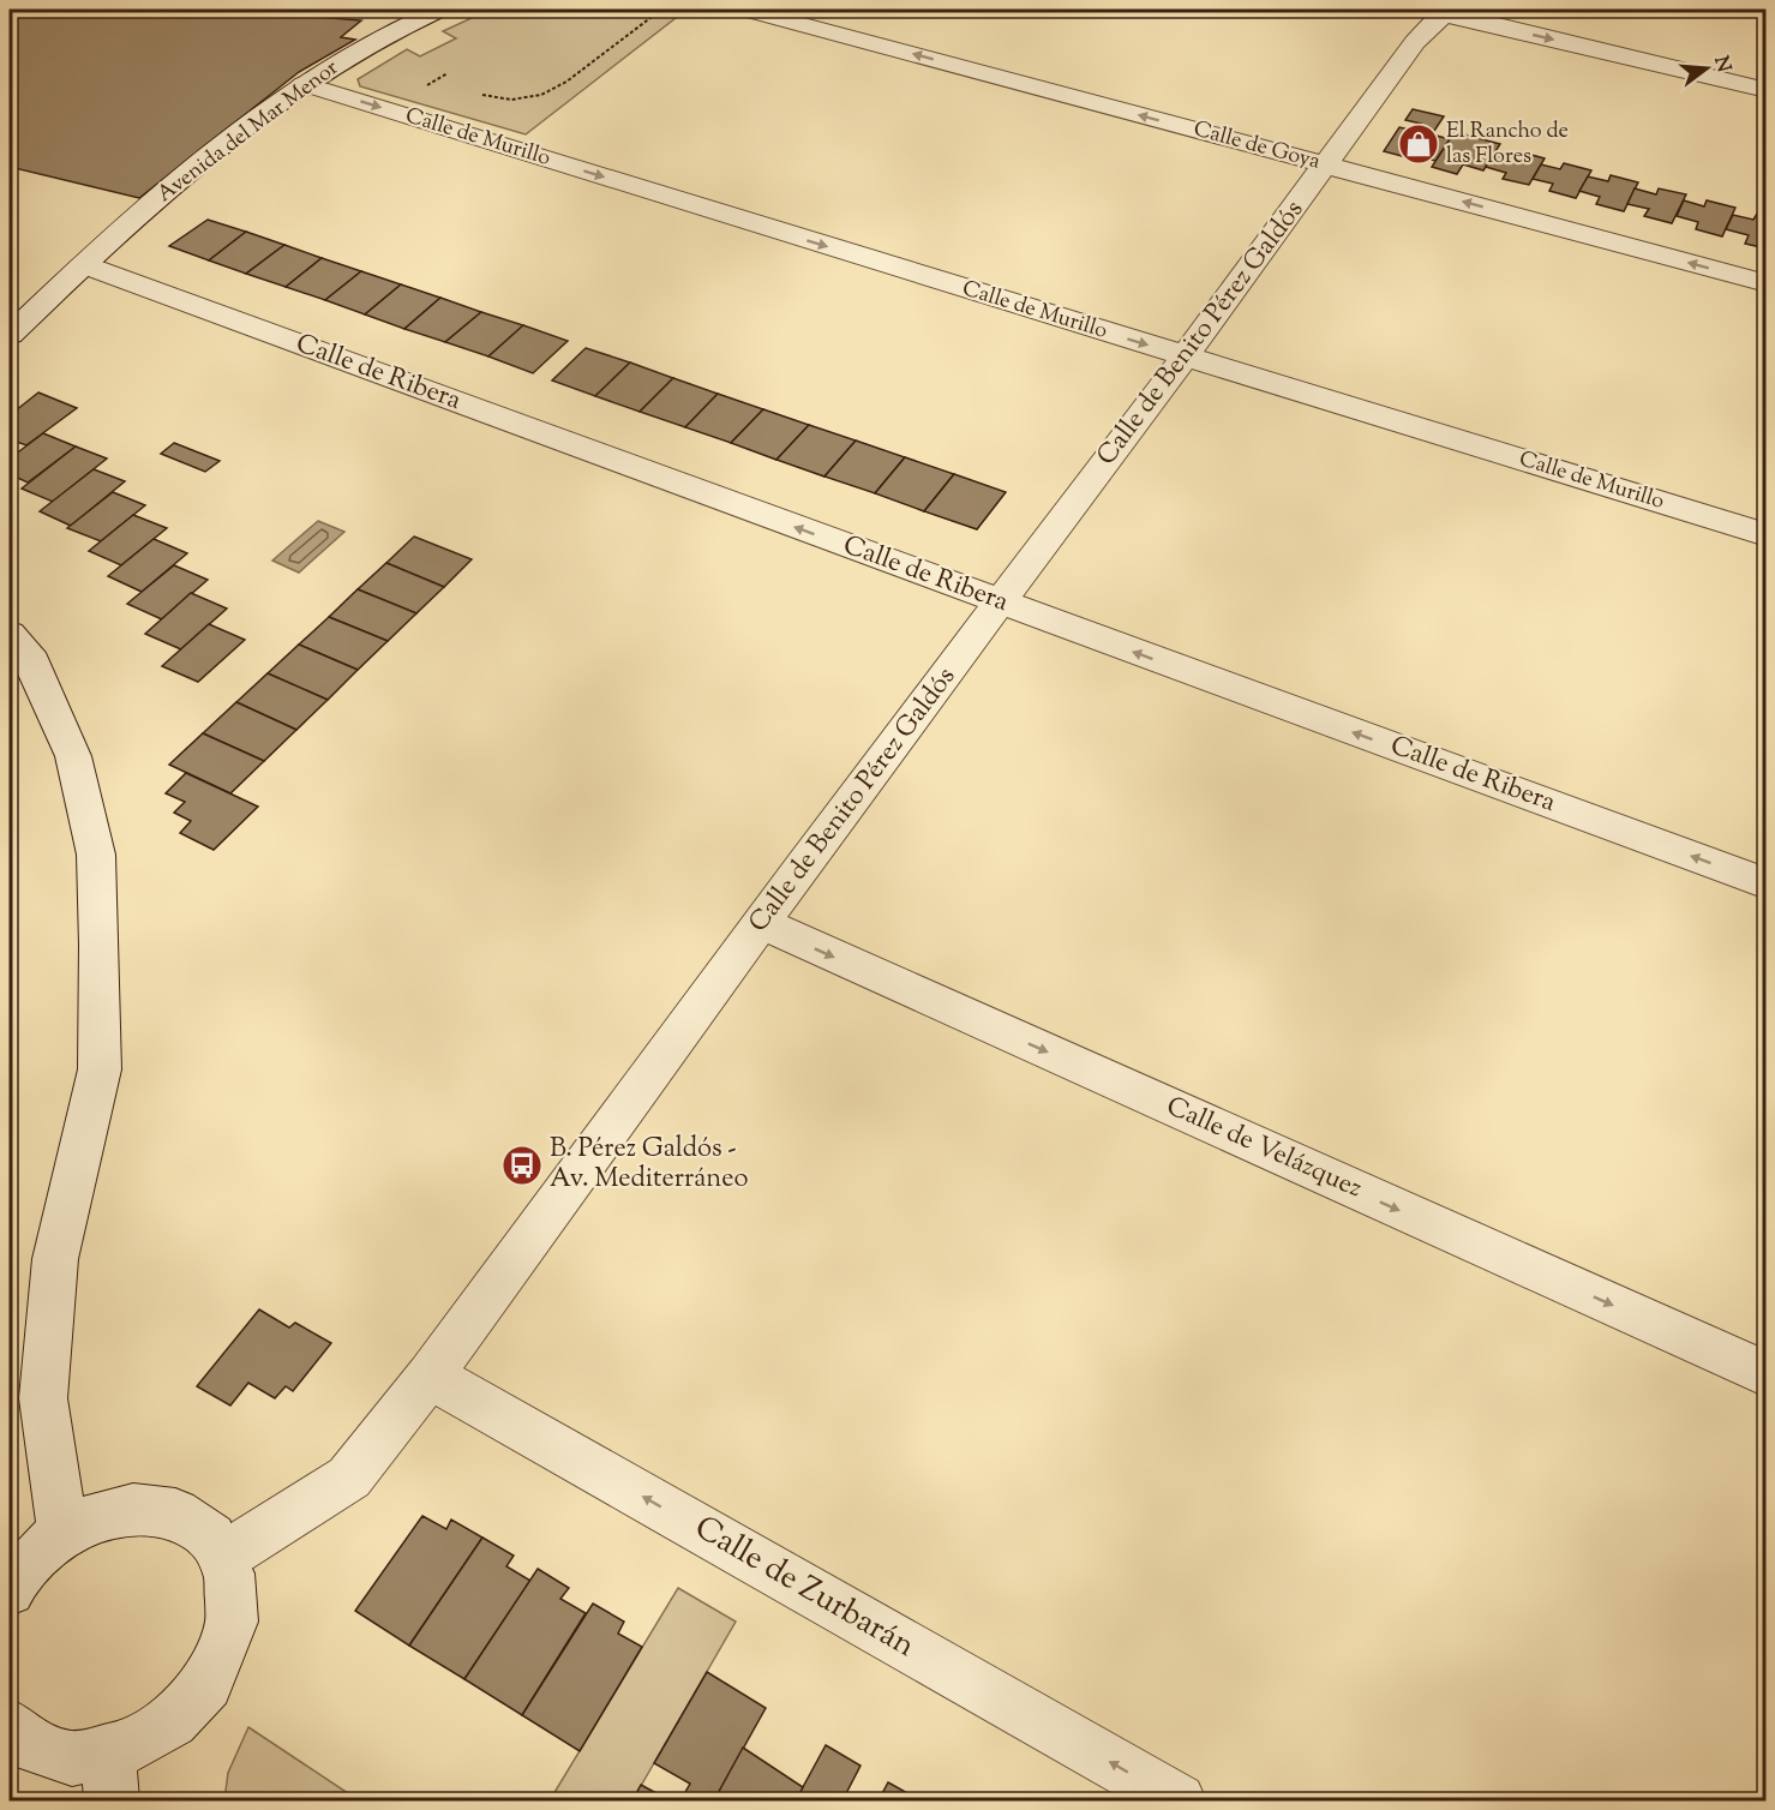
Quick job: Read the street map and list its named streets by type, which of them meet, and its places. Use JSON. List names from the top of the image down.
{
  "streets": {
    "street": [
      "Avenida del Mar Menor",
      "Calle de Murillo",
      "Calle de Goya",
      "Calle de Benito Pérez Galdós",
      "Calle de Ribera",
      "Calle de Velázquez",
      "Calle de Zurbarán"
    ]
  },
  "crossings": [
    ["Avenida del Mar Menor", "Calle de Murillo"],
    ["Avenida del Mar Menor", "Calle de Ribera"],
    ["Calle de Murillo", "Calle de Benito Pérez Galdós"],
    ["Calle de Goya", "Calle de Benito Pérez Galdós"],
    ["Calle de Benito Pérez Galdós", "Calle de Ribera"],
    ["Calle de Benito Pérez Galdós", "Calle de Velázquez"],
    ["Calle de Benito Pérez Galdós", "Calle de Zurbarán"]
  ],
  "one_way": [
    "Calle de Murillo",
    "Calle de Ribera",
    "Calle de Velázquez",
    "Calle de Zurbarán"
  ],
  "places": {
    "shop": ["El Rancho de las Flores"],
    "bus stop": ["B. Pérez Galdós - Av. Mediterráneo"]
  },
  "north": "right"
}
